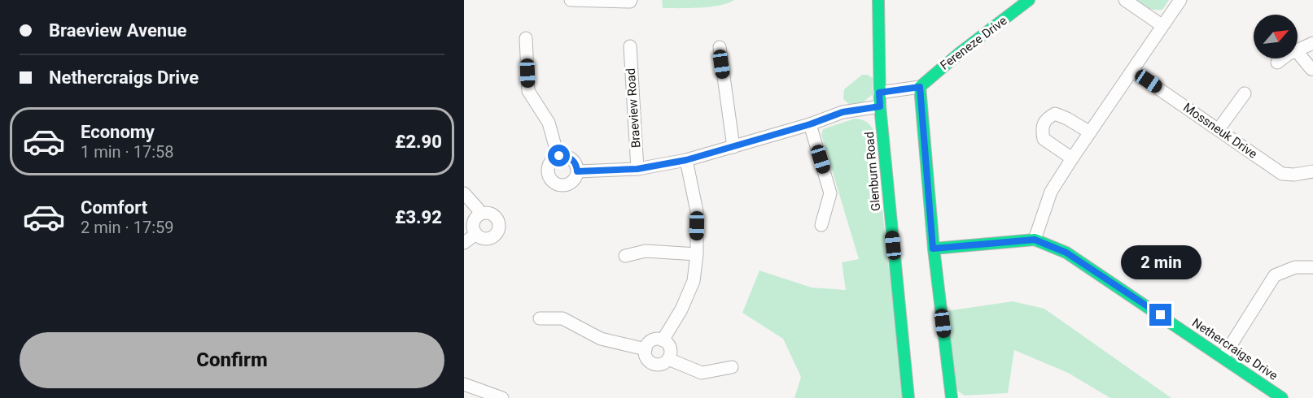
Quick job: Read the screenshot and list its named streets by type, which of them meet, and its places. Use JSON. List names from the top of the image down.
{
  "streets": {
    "street": [
      "Fereneze Drive",
      "Braeview Road",
      "Mossneuk Drive",
      "Glenburn Road",
      "Nethercraigs Drive"
    ]
  },
  "north": "top right",
  "page": {
    "banner": ["Braeview Avenue", "Nethercraigs Drive"],
    "list": [
      {
        "name": "Economy",
        "note": "1 min · 17:58",
        "value": "£2.90"
      },
      {
        "name": "Comfort",
        "note": "2 min · 17:59",
        "value": "£3.92"
      }
    ],
    "bubble": "2 min",
    "buttons": "Confirm"
  }
}
